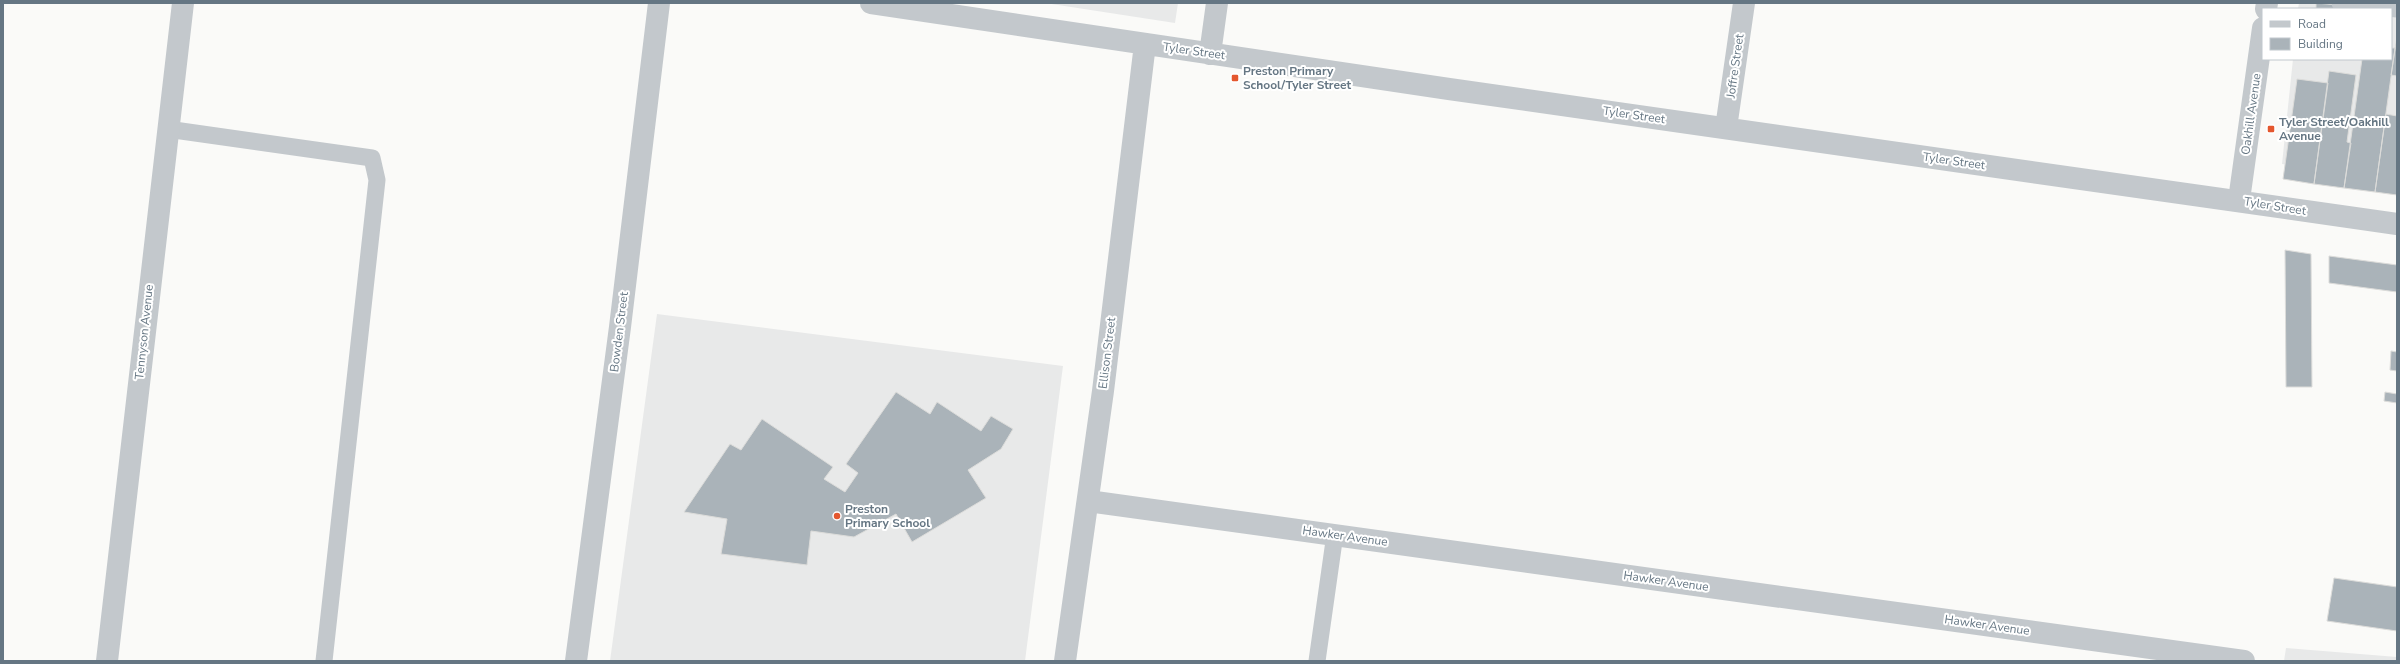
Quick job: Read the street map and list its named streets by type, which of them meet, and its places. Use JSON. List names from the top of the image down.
{
  "streets": {
    "street": [
      "Tyler Street",
      "Joffre Street",
      "Oakhill Avenue",
      "Tennyson Avenue",
      "Bowden Street",
      "Ellison Street",
      "Hawker Avenue"
    ]
  },
  "crossings": [
    ["Tyler Street", "Joffre Street"],
    ["Tyler Street", "Oakhill Avenue"],
    ["Tyler Street", "Ellison Street"],
    ["Ellison Street", "Hawker Avenue"]
  ],
  "places": {
    "transit": ["Preston Primary School/Tyler Street", "Tyler Street/Oakhill Avenue"],
    "other": ["Preston Primary School"]
  },
  "legend": ["Road", "Building"]
}
